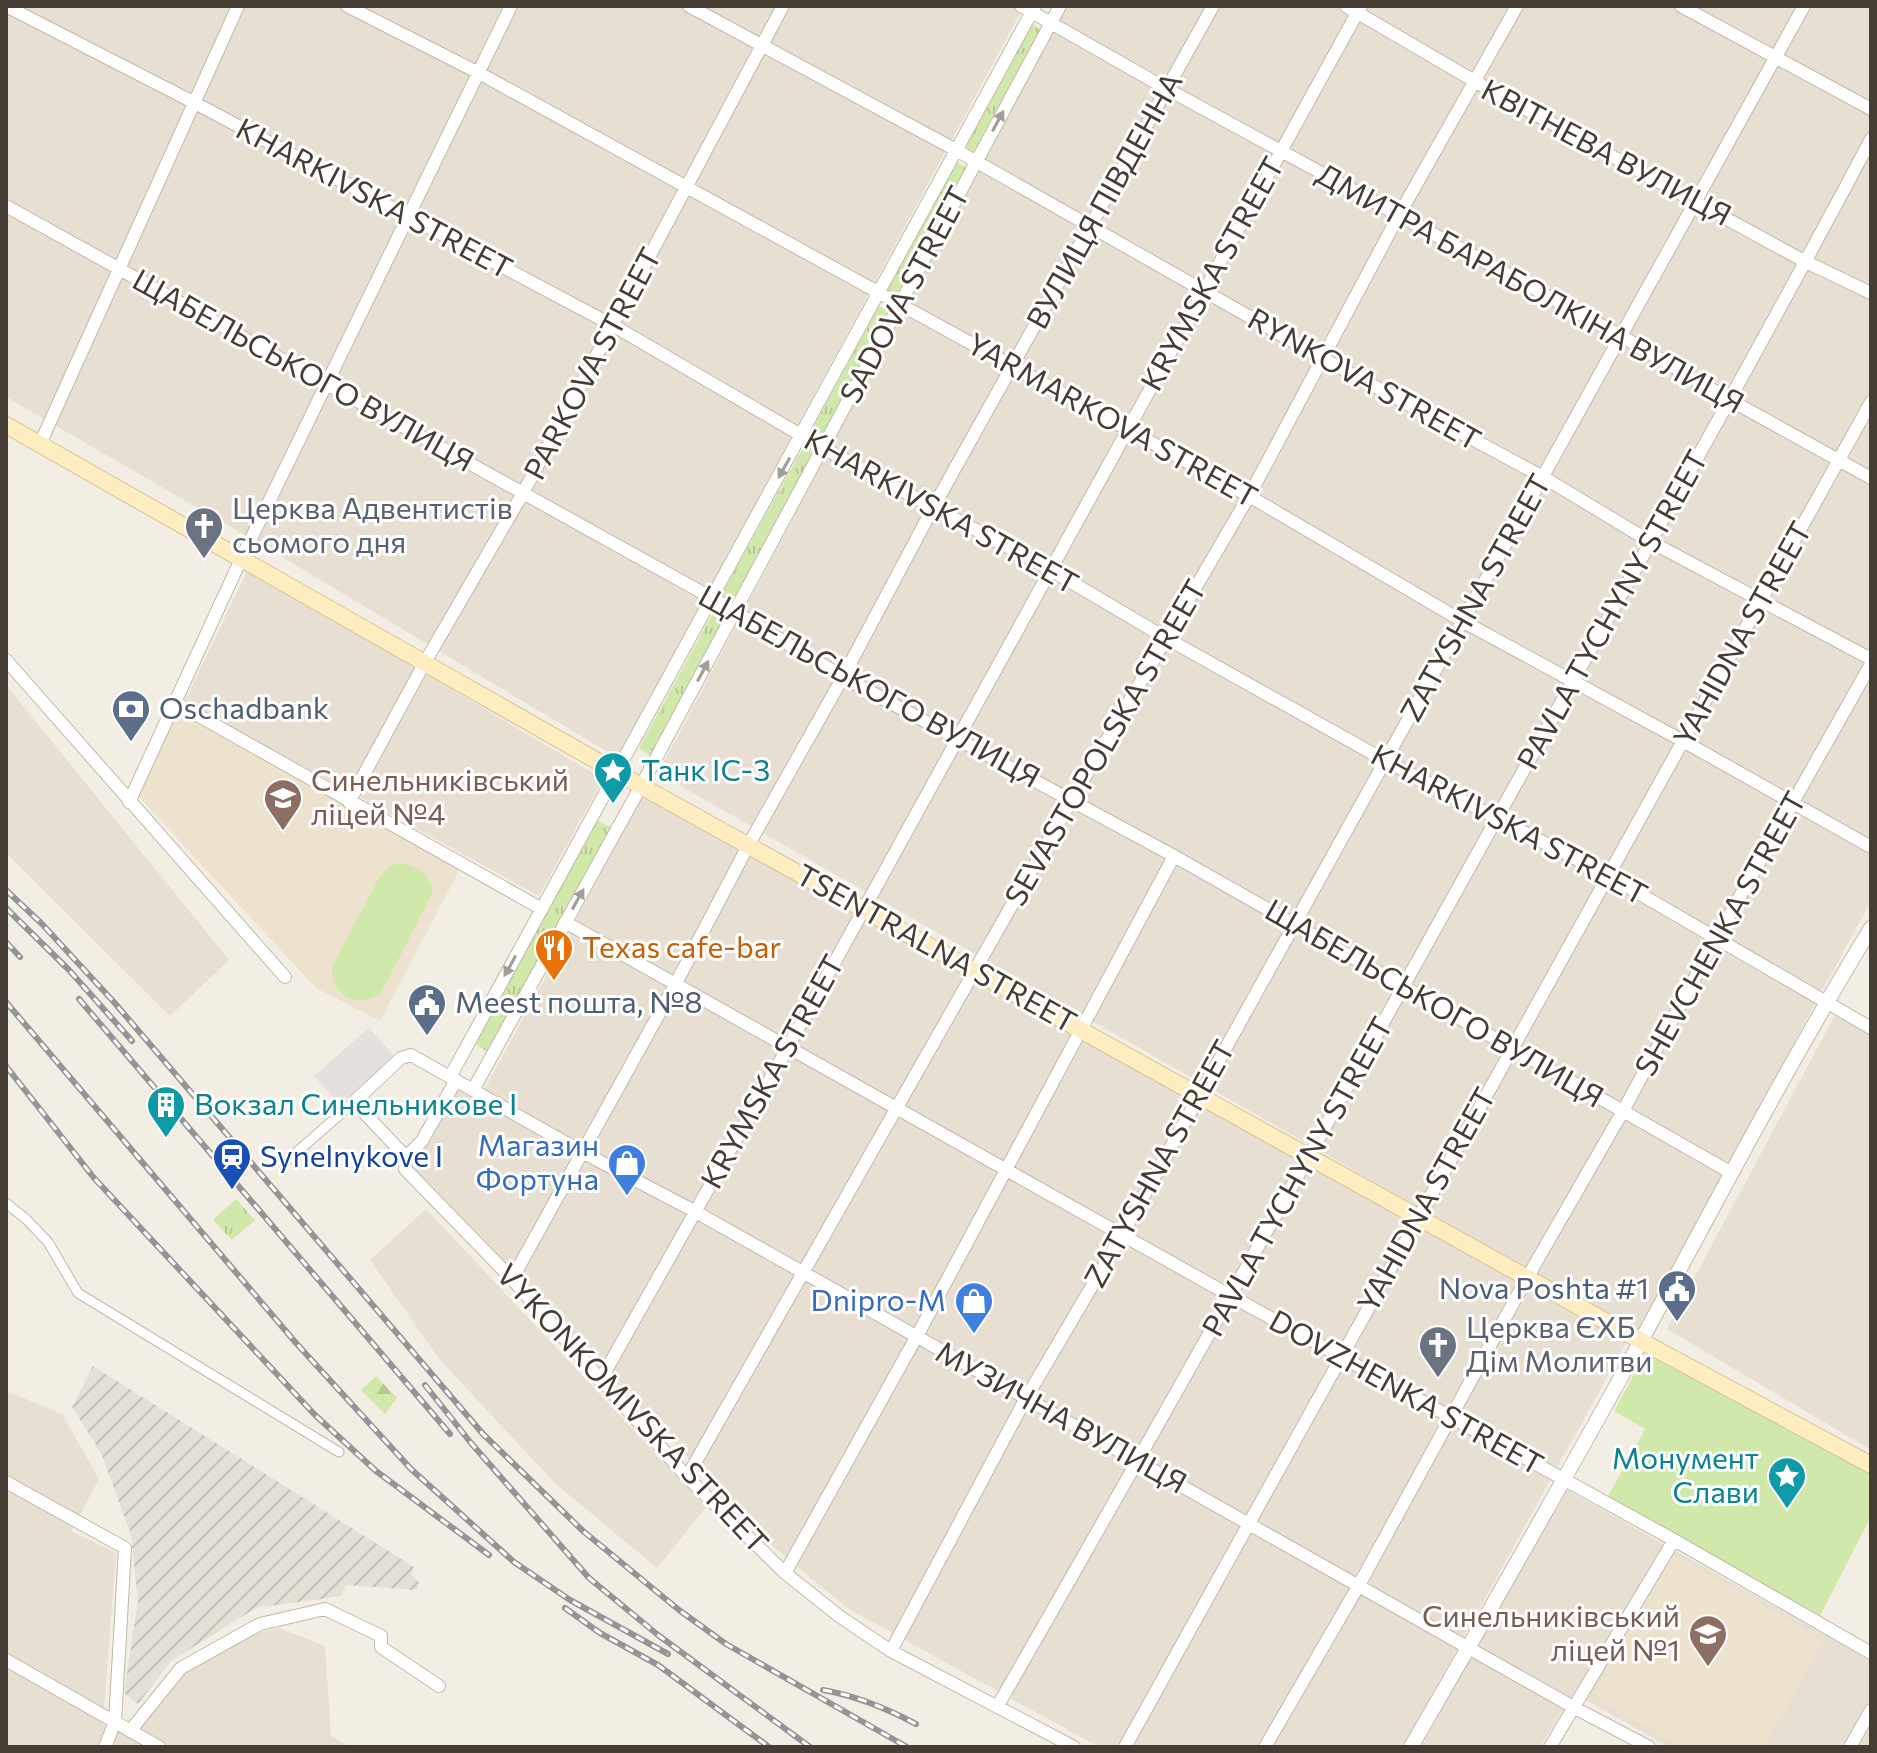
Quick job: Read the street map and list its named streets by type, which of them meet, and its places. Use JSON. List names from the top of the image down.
{
  "streets": {
    "main road": ["TSENTRALNA STREET"],
    "street": [
      "КВІТНЕВА ВУЛИЦЯ",
      "KHARKIVSKA STREET",
      "ВУЛИЦЯ ПІВДЕННА",
      "KRYMSKA STREET",
      "ДМИТРА БАРАБОЛКІНА ВУЛИЦЯ",
      "SADOVA STREET",
      "PARKOVA STREET",
      "ЩАБЕЛЬСЬКОГО ВУЛИЦЯ",
      "RYNKOVA STREET",
      "YARMARKOVA STREET",
      "ZATYSHNA STREET",
      "PAVLA TYCHYNY STREET",
      "YAHIDNA STREET",
      "SEVASTOPOLSKA STREET",
      "SHEVCHENKA STREET",
      "DOVZHENKA STREET",
      "VYKONKOMIVSKA STREET",
      "МУЗИЧНА ВУЛИЦЯ"
    ]
  },
  "crossings": [
    ["КВІТНЕВА ВУЛИЦЯ", "KRYMSKA STREET"],
    ["КВІТНЕВА ВУЛИЦЯ", "ZATYSHNA STREET"],
    ["КВІТНЕВА ВУЛИЦЯ", "PAVLA TYCHYNY STREET"],
    ["КВІТНЕВА ВУЛИЦЯ", "SEVASTOPOLSKA STREET"],
    ["KHARKIVSKA STREET", "ВУЛИЦЯ ПІВДЕННА"],
    ["KHARKIVSKA STREET", "KRYMSKA STREET"],
    ["KHARKIVSKA STREET", "SADOVA STREET"],
    ["KHARKIVSKA STREET", "PARKOVA STREET"],
    ["KHARKIVSKA STREET", "ZATYSHNA STREET"],
    ["KHARKIVSKA STREET", "PAVLA TYCHYNY STREET"],
    ["KHARKIVSKA STREET", "YAHIDNA STREET"],
    ["KHARKIVSKA STREET", "SEVASTOPOLSKA STREET"],
    ["KHARKIVSKA STREET", "SHEVCHENKA STREET"],
    ["ВУЛИЦЯ ПІВДЕННА", "ДМИТРА БАРАБОЛКІНА ВУЛИЦЯ"],
    ["ВУЛИЦЯ ПІВДЕННА", "ЩАБЕЛЬСЬКОГО ВУЛИЦЯ"],
    ["ВУЛИЦЯ ПІВДЕННА", "RYNKOVA STREET"],
    ["ВУЛИЦЯ ПІВДЕННА", "YARMARKOVA STREET"],
    ["ВУЛИЦЯ ПІВДЕННА", "TSENTRALNA STREET"],
    ["ВУЛИЦЯ ПІВДЕННА", "DOVZHENKA STREET"],
    ["ВУЛИЦЯ ПІВДЕННА", "VYKONKOMIVSKA STREET"],
    ["ВУЛИЦЯ ПІВДЕННА", "МУЗИЧНА ВУЛИЦЯ"],
    ["KRYMSKA STREET", "ДМИТРА БАРАБОЛКІНА ВУЛИЦЯ"],
    ["KRYMSKA STREET", "ЩАБЕЛЬСЬКОГО ВУЛИЦЯ"],
    ["KRYMSKA STREET", "RYNKOVA STREET"],
    ["KRYMSKA STREET", "YARMARKOVA STREET"],
    ["KRYMSKA STREET", "TSENTRALNA STREET"],
    ["KRYMSKA STREET", "DOVZHENKA STREET"],
    ["KRYMSKA STREET", "VYKONKOMIVSKA STREET"],
    ["KRYMSKA STREET", "МУЗИЧНА ВУЛИЦЯ"],
    ["ДМИТРА БАРАБОЛКІНА ВУЛИЦЯ", "SADOVA STREET"],
    ["ДМИТРА БАРАБОЛКІНА ВУЛИЦЯ", "ZATYSHNA STREET"],
    ["ДМИТРА БАРАБОЛКІНА ВУЛИЦЯ", "PAVLA TYCHYNY STREET"],
    ["ДМИТРА БАРАБОЛКІНА ВУЛИЦЯ", "YAHIDNA STREET"],
    ["ДМИТРА БАРАБОЛКІНА ВУЛИЦЯ", "SEVASTOPOLSKA STREET"],
    ["SADOVA STREET", "ЩАБЕЛЬСЬКОГО ВУЛИЦЯ"],
    ["SADOVA STREET", "RYNKOVA STREET"],
    ["SADOVA STREET", "YARMARKOVA STREET"],
    ["SADOVA STREET", "TSENTRALNA STREET"],
    ["SADOVA STREET", "DOVZHENKA STREET"],
    ["SADOVA STREET", "VYKONKOMIVSKA STREET"],
    ["SADOVA STREET", "МУЗИЧНА ВУЛИЦЯ"],
    ["PARKOVA STREET", "ЩАБЕЛЬСЬКОГО ВУЛИЦЯ"],
    ["PARKOVA STREET", "RYNKOVA STREET"],
    ["PARKOVA STREET", "YARMARKOVA STREET"],
    ["PARKOVA STREET", "TSENTRALNA STREET"],
    ["ЩАБЕЛЬСЬКОГО ВУЛИЦЯ", "ZATYSHNA STREET"],
    ["ЩАБЕЛЬСЬКОГО ВУЛИЦЯ", "PAVLA TYCHYNY STREET"],
    ["ЩАБЕЛЬСЬКОГО ВУЛИЦЯ", "YAHIDNA STREET"],
    ["ЩАБЕЛЬСЬКОГО ВУЛИЦЯ", "SEVASTOPOLSKA STREET"],
    ["ЩАБЕЛЬСЬКОГО ВУЛИЦЯ", "SHEVCHENKA STREET"],
    ["RYNKOVA STREET", "ZATYSHNA STREET"],
    ["RYNKOVA STREET", "PAVLA TYCHYNY STREET"],
    ["RYNKOVA STREET", "YAHIDNA STREET"],
    ["RYNKOVA STREET", "SEVASTOPOLSKA STREET"],
    ["RYNKOVA STREET", "SHEVCHENKA STREET"],
    ["YARMARKOVA STREET", "ZATYSHNA STREET"],
    ["YARMARKOVA STREET", "PAVLA TYCHYNY STREET"],
    ["YARMARKOVA STREET", "YAHIDNA STREET"],
    ["YARMARKOVA STREET", "SEVASTOPOLSKA STREET"],
    ["YARMARKOVA STREET", "SHEVCHENKA STREET"],
    ["ZATYSHNA STREET", "TSENTRALNA STREET"],
    ["ZATYSHNA STREET", "DOVZHENKA STREET"],
    ["ZATYSHNA STREET", "VYKONKOMIVSKA STREET"],
    ["ZATYSHNA STREET", "МУЗИЧНА ВУЛИЦЯ"],
    ["PAVLA TYCHYNY STREET", "TSENTRALNA STREET"],
    ["PAVLA TYCHYNY STREET", "DOVZHENKA STREET"],
    ["PAVLA TYCHYNY STREET", "VYKONKOMIVSKA STREET"],
    ["PAVLA TYCHYNY STREET", "МУЗИЧНА ВУЛИЦЯ"],
    ["YAHIDNA STREET", "TSENTRALNA STREET"],
    ["YAHIDNA STREET", "DOVZHENKA STREET"],
    ["YAHIDNA STREET", "МУЗИЧНА ВУЛИЦЯ"],
    ["SEVASTOPOLSKA STREET", "TSENTRALNA STREET"],
    ["SEVASTOPOLSKA STREET", "DOVZHENKA STREET"],
    ["SEVASTOPOLSKA STREET", "VYKONKOMIVSKA STREET"],
    ["SEVASTOPOLSKA STREET", "МУЗИЧНА ВУЛИЦЯ"],
    ["SHEVCHENKA STREET", "TSENTRALNA STREET"],
    ["SHEVCHENKA STREET", "DOVZHENKA STREET"],
    ["SHEVCHENKA STREET", "МУЗИЧНА ВУЛИЦЯ"],
    ["VYKONKOMIVSKA STREET", "МУЗИЧНА ВУЛИЦЯ"]
  ],
  "places": {
    "church": ["Церква Адвентистів сьомого дня", "Церква ЄХБ Дім Молитви"],
    "bank": ["Oschadbank"],
    "place": ["Танк ІС-3", "Монумент Слави"],
    "school or university": ["Синельниківський ліцей №4", "Синельниківський ліцей №1"],
    "restaurant": ["Texas cafe-bar"],
    "public building": ["Meest пошта, №8", "Nova Poshta #1"],
    "building": ["Вокзал Синельникове І"],
    "station": ["Synelnykove I"],
    "shop": ["Магазин Фортуна", "Dnipro-M"]
  }
}
